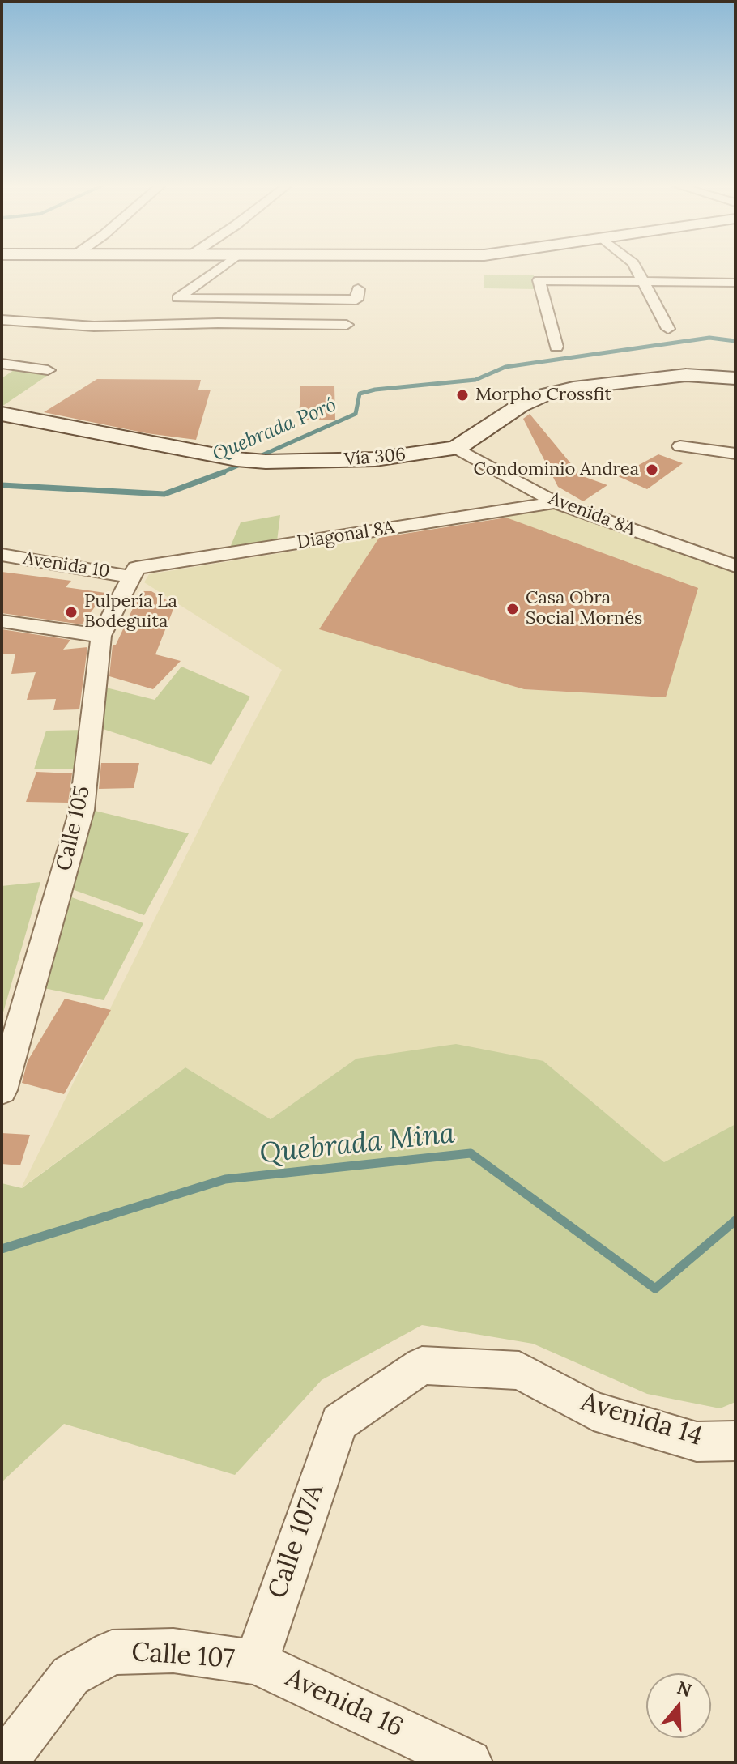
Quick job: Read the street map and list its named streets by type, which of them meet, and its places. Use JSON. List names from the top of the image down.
{
  "streets": {
    "main road": ["Vía 306"],
    "street": [
      "Avenida 8A",
      "Diagonal 8A",
      "Avenida 10",
      "Calle 105",
      "Avenida 14",
      "Calle 107A",
      "Calle 107",
      "Avenida 16"
    ]
  },
  "crossings": [
    ["Vía 306", "Avenida 8A"],
    ["Avenida 8A", "Diagonal 8A"],
    ["Diagonal 8A", "Avenida 10"],
    ["Diagonal 8A", "Calle 105"],
    ["Avenida 10", "Calle 105"],
    ["Avenida 14", "Calle 107A"],
    ["Calle 107A", "Calle 107"],
    ["Calle 107A", "Avenida 16"],
    ["Calle 107", "Avenida 16"]
  ],
  "water": ["Quebrada Poró", "Quebrada Mina"],
  "places": [
    "Morpho Crossfit",
    "Condominio Andrea",
    "Casa Obra Social Mornés",
    "Pulpería La Bodeguita"
  ],
  "north": "top"
}
